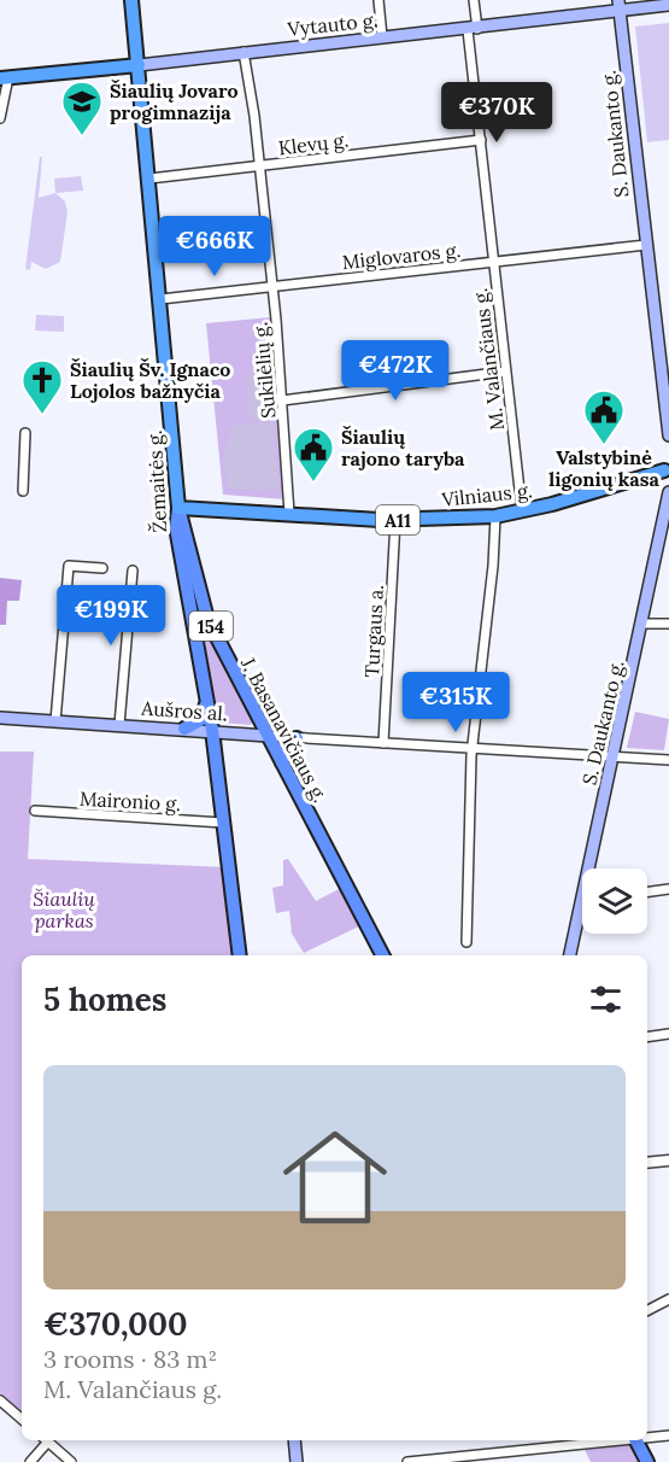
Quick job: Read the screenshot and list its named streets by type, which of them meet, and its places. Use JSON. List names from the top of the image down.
{
  "streets": {
    "highway": [
      "Vytauto g.",
      "Žemaitės g.",
      "Vilniaus g.",
      "A11"
    ],
    "main road": [
      "S. Daukanto g.",
      "154",
      "Aušros al.",
      "J. Basanavičiaus g."
    ],
    "street": [
      "Klevų g.",
      "Miglovaros g.",
      "M. Valančiaus g.",
      "Sukilėlių g.",
      "Turgaus a.",
      "Maironio g."
    ]
  },
  "crossings": [
    ["Vytauto g.", "S. Daukanto g."],
    ["Vytauto g.", "M. Valančiaus g."],
    ["Vytauto g.", "Sukilėlių g."],
    ["Vytauto g.", "Žemaitės g."],
    ["S. Daukanto g.", "Miglovaros g."],
    ["S. Daukanto g.", "Aušros al."],
    ["Klevų g.", "M. Valančiaus g."],
    ["Klevų g.", "Sukilėlių g."],
    ["Klevų g.", "Žemaitės g."],
    ["Miglovaros g.", "M. Valančiaus g."],
    ["Miglovaros g.", "Sukilėlių g."],
    ["Miglovaros g.", "Žemaitės g."],
    ["M. Valančiaus g.", "Vilniaus g."],
    ["Sukilėlių g.", "Vilniaus g."],
    ["Žemaitės g.", "Vilniaus g."],
    ["Žemaitės g.", "Aušros al."],
    ["Žemaitės g.", "J. Basanavičiaus g."],
    ["Žemaitės g.", "Maironio g."],
    ["Vilniaus g.", "Turgaus a."],
    ["Vilniaus g.", "J. Basanavičiaus g."],
    ["Turgaus a.", "Aušros al."],
    ["Aušros al.", "J. Basanavičiaus g."]
  ],
  "parks": ["Šiaulių parkas"],
  "places": {
    "school or university": ["Šiaulių Jovaro progimnazija"],
    "church": ["Šiaulių Šv. Ignaco Lojolos bažnyčia"],
    "public building": ["Valstybinė ligonių kasa", "Šiaulių rajono taryba"]
  },
  "page": {
    "price": [
      "€370K",
      "€666K",
      "€472K",
      "€199K",
      "€315K"
    ],
    "heading": "5 homes",
    "list": [
      {
        "name": "€370,000",
        "note": "3 rooms · 83 m² · M. Valančiaus g."
      }
    ]
  }
}
